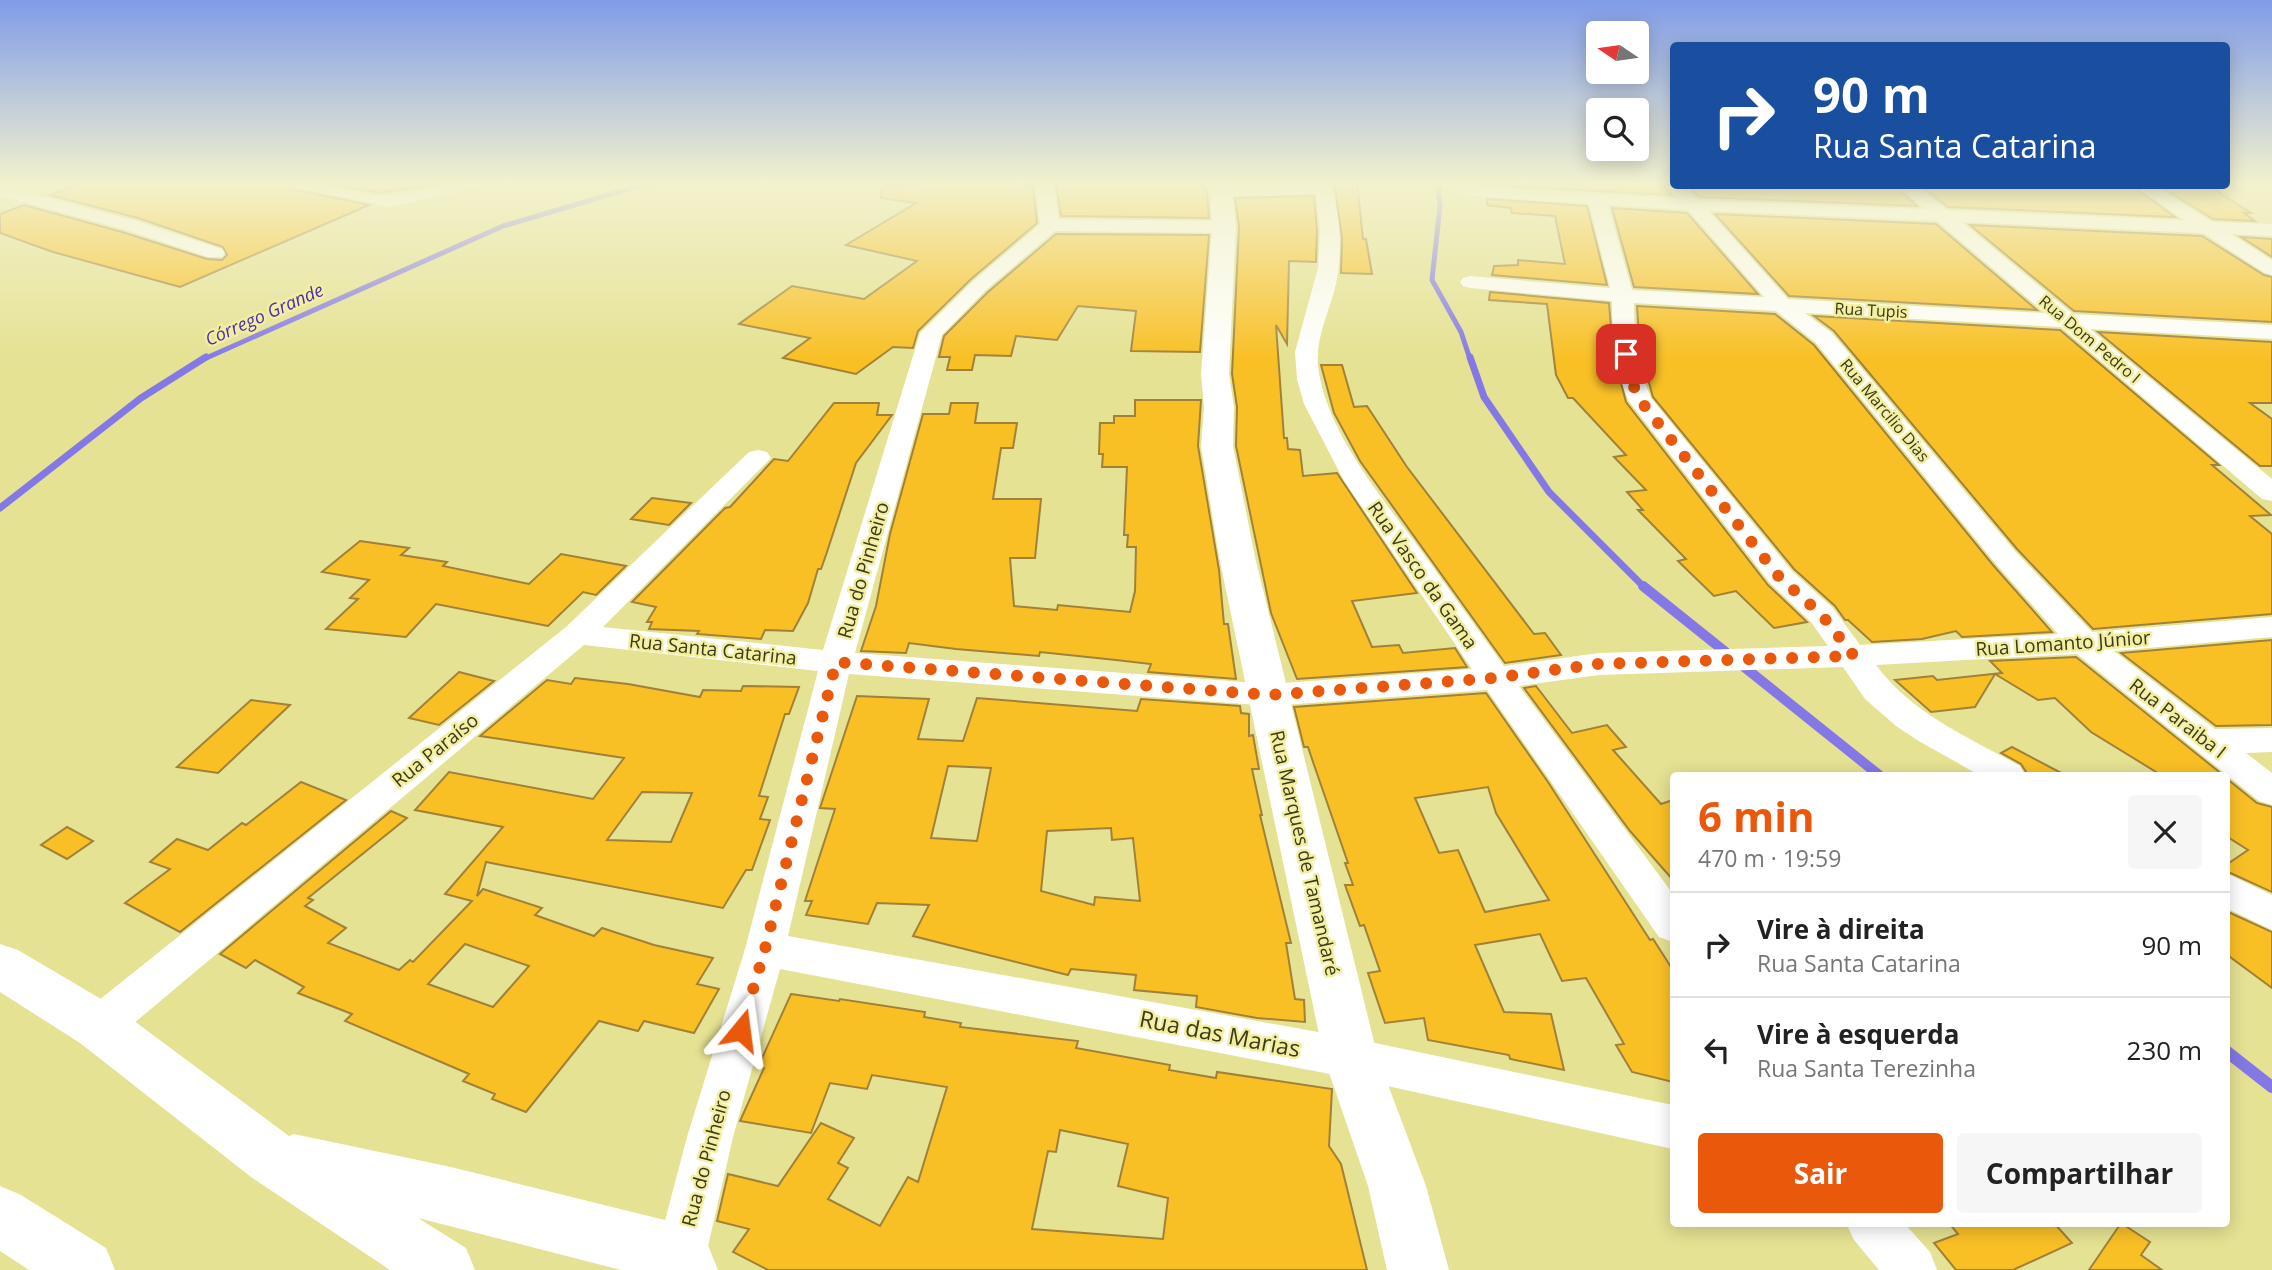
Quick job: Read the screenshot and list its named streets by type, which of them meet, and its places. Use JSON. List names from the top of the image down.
{
  "streets": {
    "main road": ["Rua Marques de Tamandaré"],
    "street": [
      "Rua Tupis",
      "Rua Dom Pedro I",
      "Rua Marcilio Dias",
      "Rua do Pinheiro",
      "Rua Vasco da Gama",
      "Rua Lomanto Júnior",
      "Rua Santa Catarina",
      "Rua Paraiba I",
      "Rua Paraíso",
      "Rua das Marias"
    ]
  },
  "crossings": [
    ["Rua Tupis", "Rua Dom Pedro I"],
    ["Rua Tupis", "Rua Marcilio Dias"],
    ["Rua Marcilio Dias", "Rua Lomanto Júnior"],
    ["Rua Marcilio Dias", "Rua Paraiba I"],
    ["Rua do Pinheiro", "Rua Santa Catarina"],
    ["Rua do Pinheiro", "Rua das Marias"],
    ["Rua Vasco da Gama", "Rua Santa Catarina"],
    ["Rua Lomanto Júnior", "Rua Santa Catarina"],
    ["Rua Lomanto Júnior", "Rua Paraiba I"],
    ["Rua Santa Catarina", "Rua Paraíso"],
    ["Rua Santa Catarina", "Rua Marques de Tamandaré"],
    ["Rua Marques de Tamandaré", "Rua das Marias"]
  ],
  "water": ["Córrego Grande"],
  "north": "left",
  "page": {
    "turn": ["90 m", "Rua Santa Catarina"],
    "heading": ["6 min", "470 m · 19:59"],
    "list": [
      {
        "name": "Vire à direita",
        "note": "Rua Santa Catarina",
        "value": "90 m"
      },
      {
        "name": "Vire à esquerda",
        "note": "Rua Santa Terezinha",
        "value": "230 m"
      }
    ],
    "buttons": ["Sair", "Compartilhar"]
  }
}
